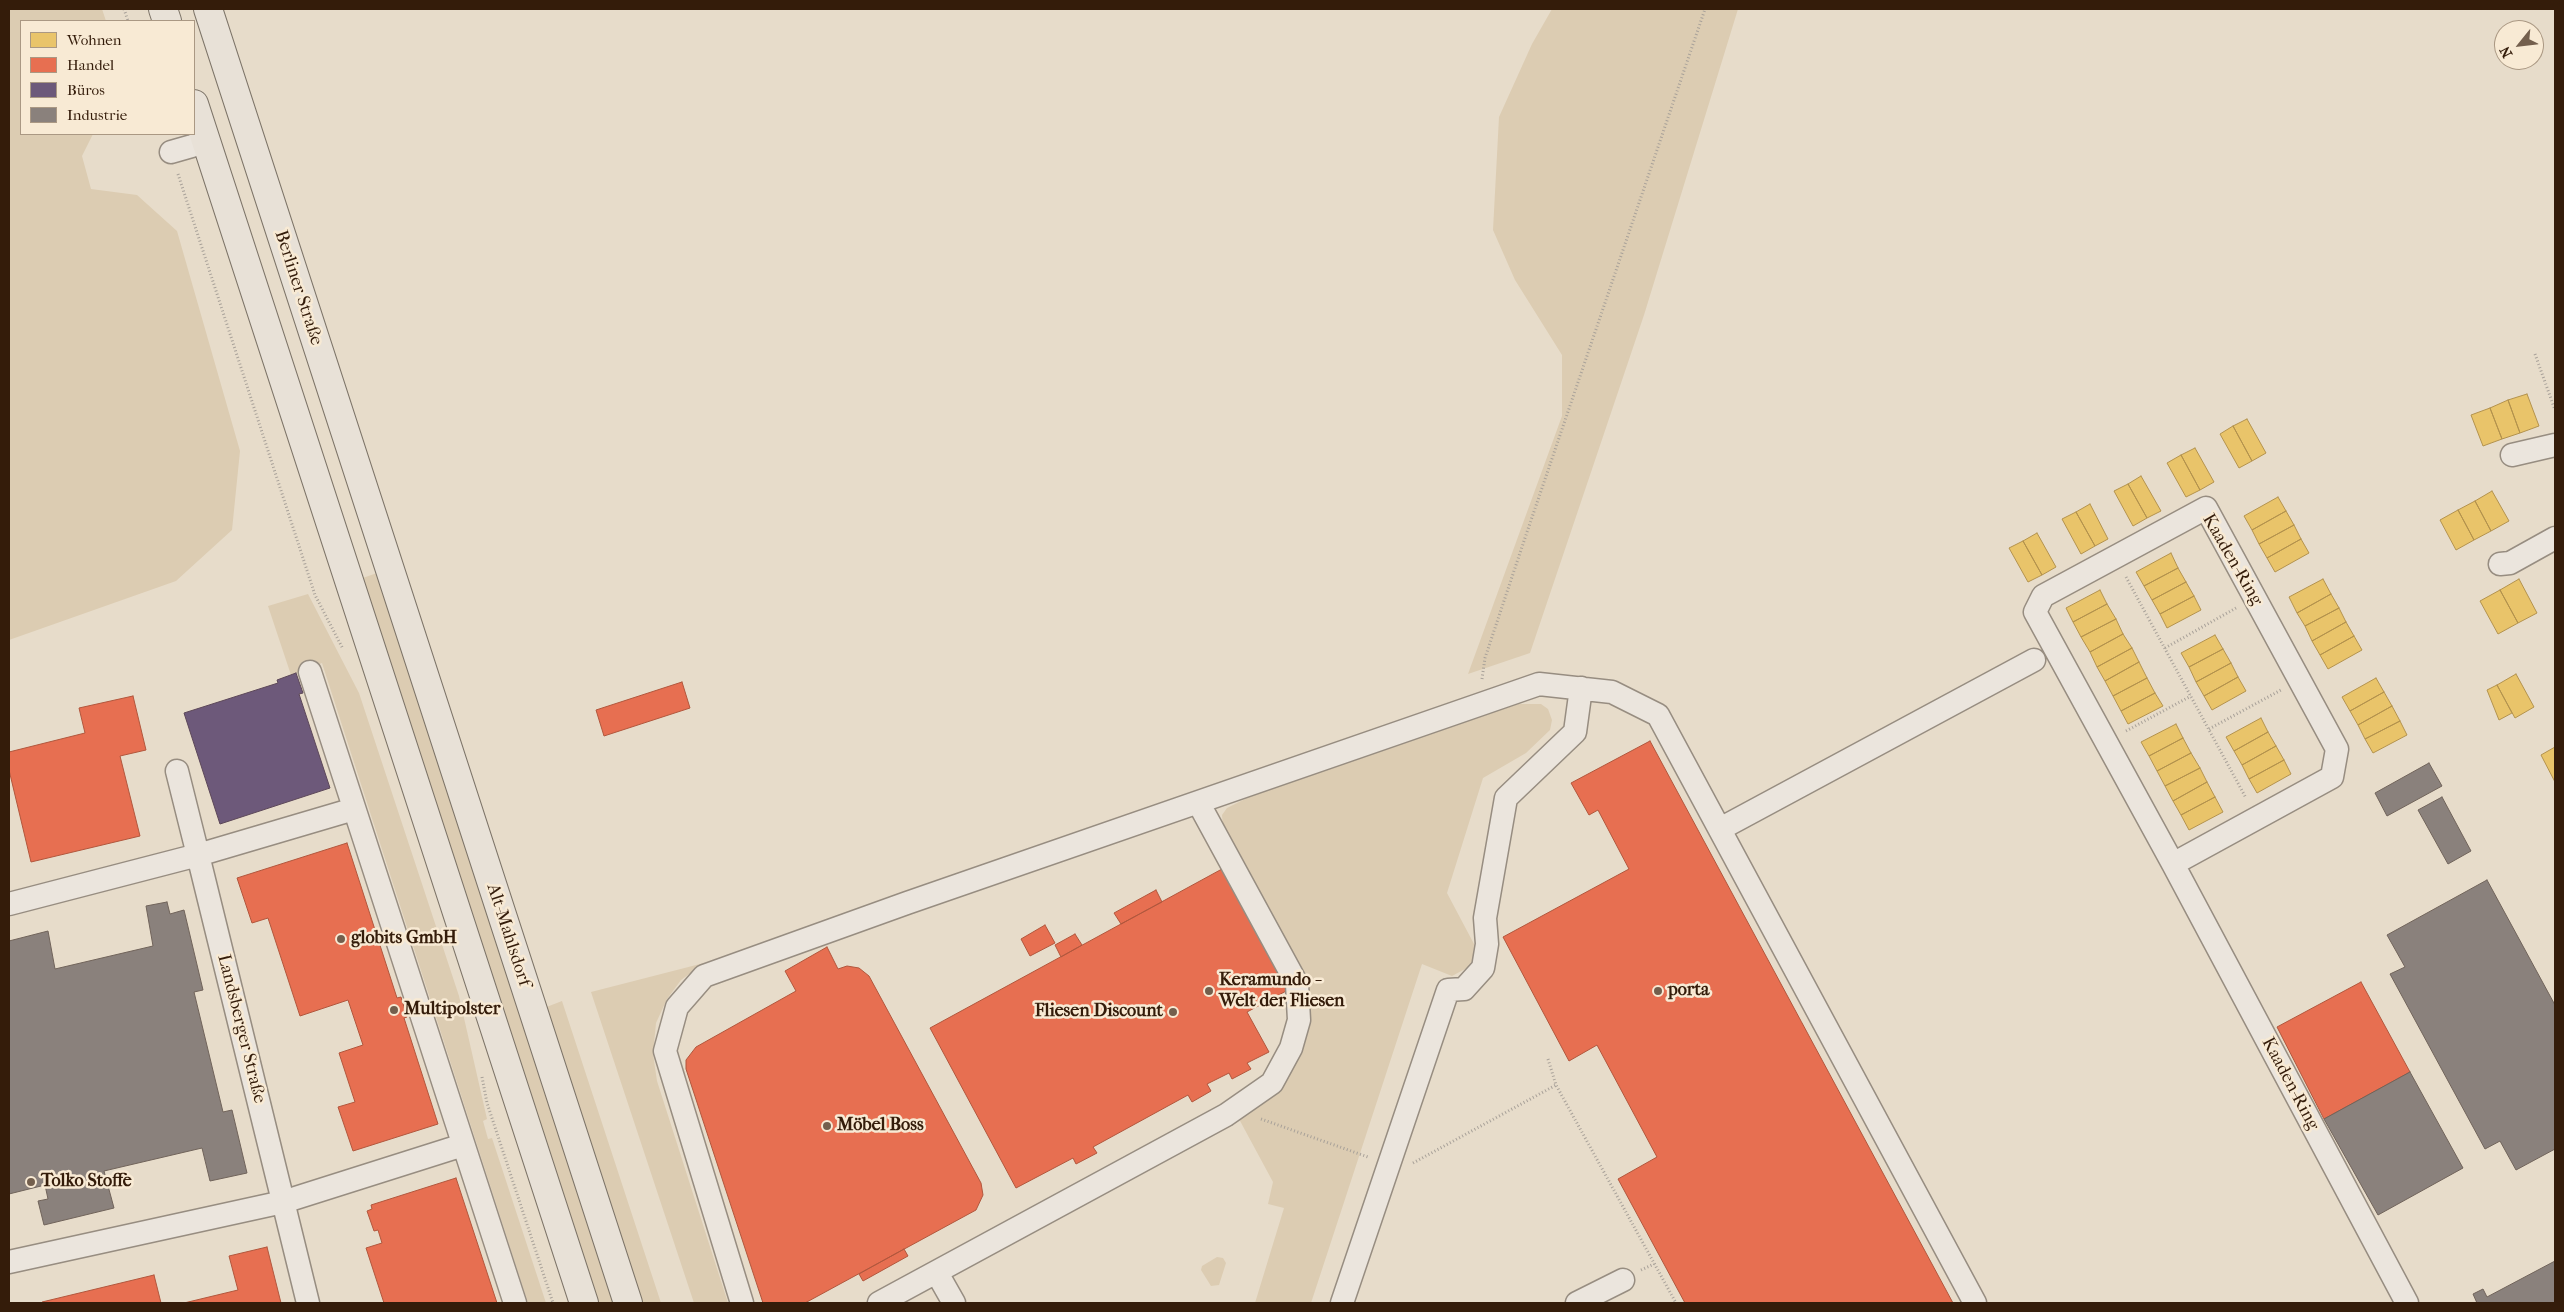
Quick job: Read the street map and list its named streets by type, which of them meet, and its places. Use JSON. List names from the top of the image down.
{
  "streets": {
    "main road": ["Berliner Straße", "Alt-Mahlsdorf"],
    "lane": ["Kaaden-Ring", "Landsberger Straße"]
  },
  "crossings": [
    ["Berliner Straße", "Alt-Mahlsdorf"]
  ],
  "places": [
    "globits GmbH",
    "Keramundo - Welt der Fliesen",
    "porta",
    "Multipolster",
    "Fliesen Discount",
    "Möbel Boss",
    "Tolko Stoffe"
  ],
  "legend": [
    "Wohnen",
    "Handel",
    "Büros",
    "Industrie"
  ],
  "north": "bottom left"
}
